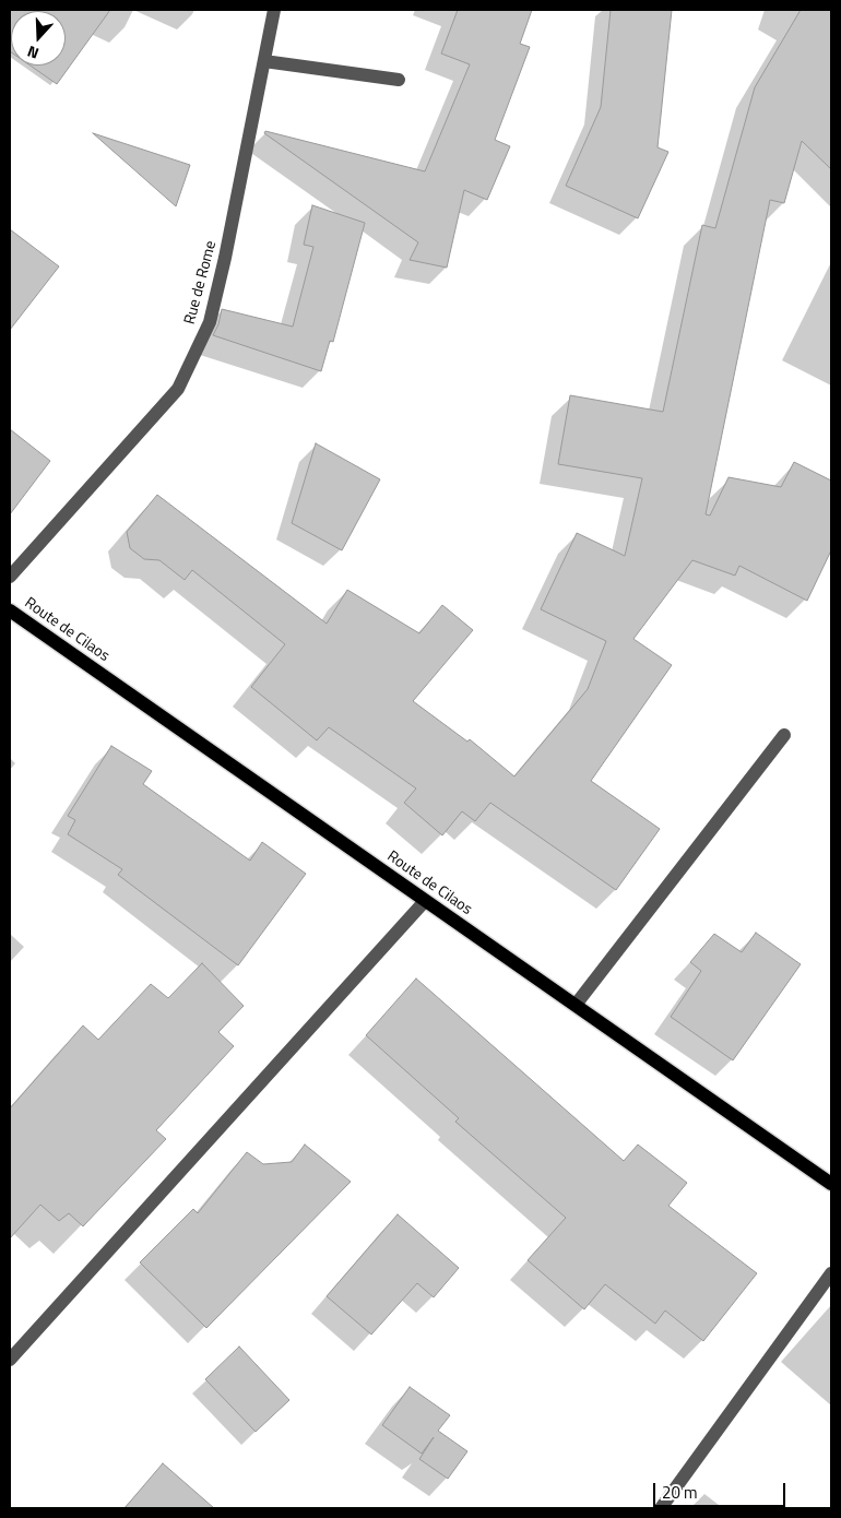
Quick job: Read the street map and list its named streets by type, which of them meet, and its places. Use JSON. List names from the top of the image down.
{
  "streets": {
    "main road": ["Route de Cilaos"],
    "street": ["Rue de Rome"]
  },
  "scale_bar": "20 m",
  "north": "bottom"
}
